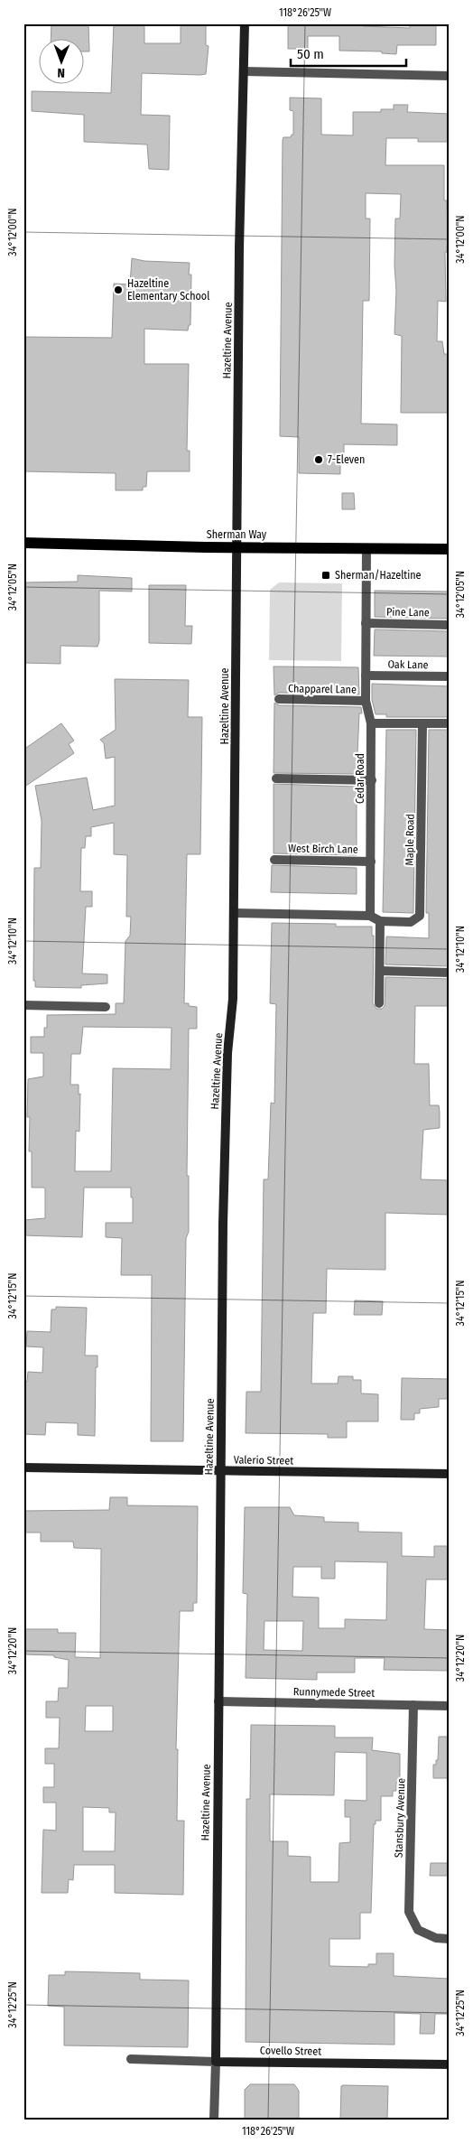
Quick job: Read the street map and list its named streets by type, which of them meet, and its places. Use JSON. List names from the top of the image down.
{
  "streets": {
    "main road": ["Sherman Way"],
    "street": [
      "Hazeltine Avenue",
      "Pine Lane",
      "Oak Lane",
      "Chapparel Lane",
      "Cedar Road",
      "Maple Road",
      "West Birch Lane",
      "Valerio Street",
      "Runnymede Street",
      "Stansbury Avenue",
      "Covello Street"
    ]
  },
  "crossings": [
    ["Hazeltine Avenue", "Sherman Way"],
    ["Hazeltine Avenue", "Valerio Street"],
    ["Hazeltine Avenue", "Runnymede Street"],
    ["Hazeltine Avenue", "Covello Street"],
    ["Sherman Way", "Cedar Road"],
    ["Pine Lane", "Cedar Road"],
    ["Oak Lane", "Cedar Road"],
    ["Chapparel Lane", "Cedar Road"],
    ["Cedar Road", "West Birch Lane"],
    ["Runnymede Street", "Stansbury Avenue"]
  ],
  "places": {
    "other": ["Hazeltine Elementary School", "7-Eleven"],
    "transit": ["Sherman/Hazeltine"]
  },
  "scale_bar": "50 m",
  "north": "bottom",
  "coordinates": [
    "118°26'25\"W",
    "34°12'00\"N",
    "34°12'05\"N",
    "34°12'10\"N",
    "34°12'15\"N",
    "34°12'20\"N",
    "34°12'25\"N"
  ]
}
